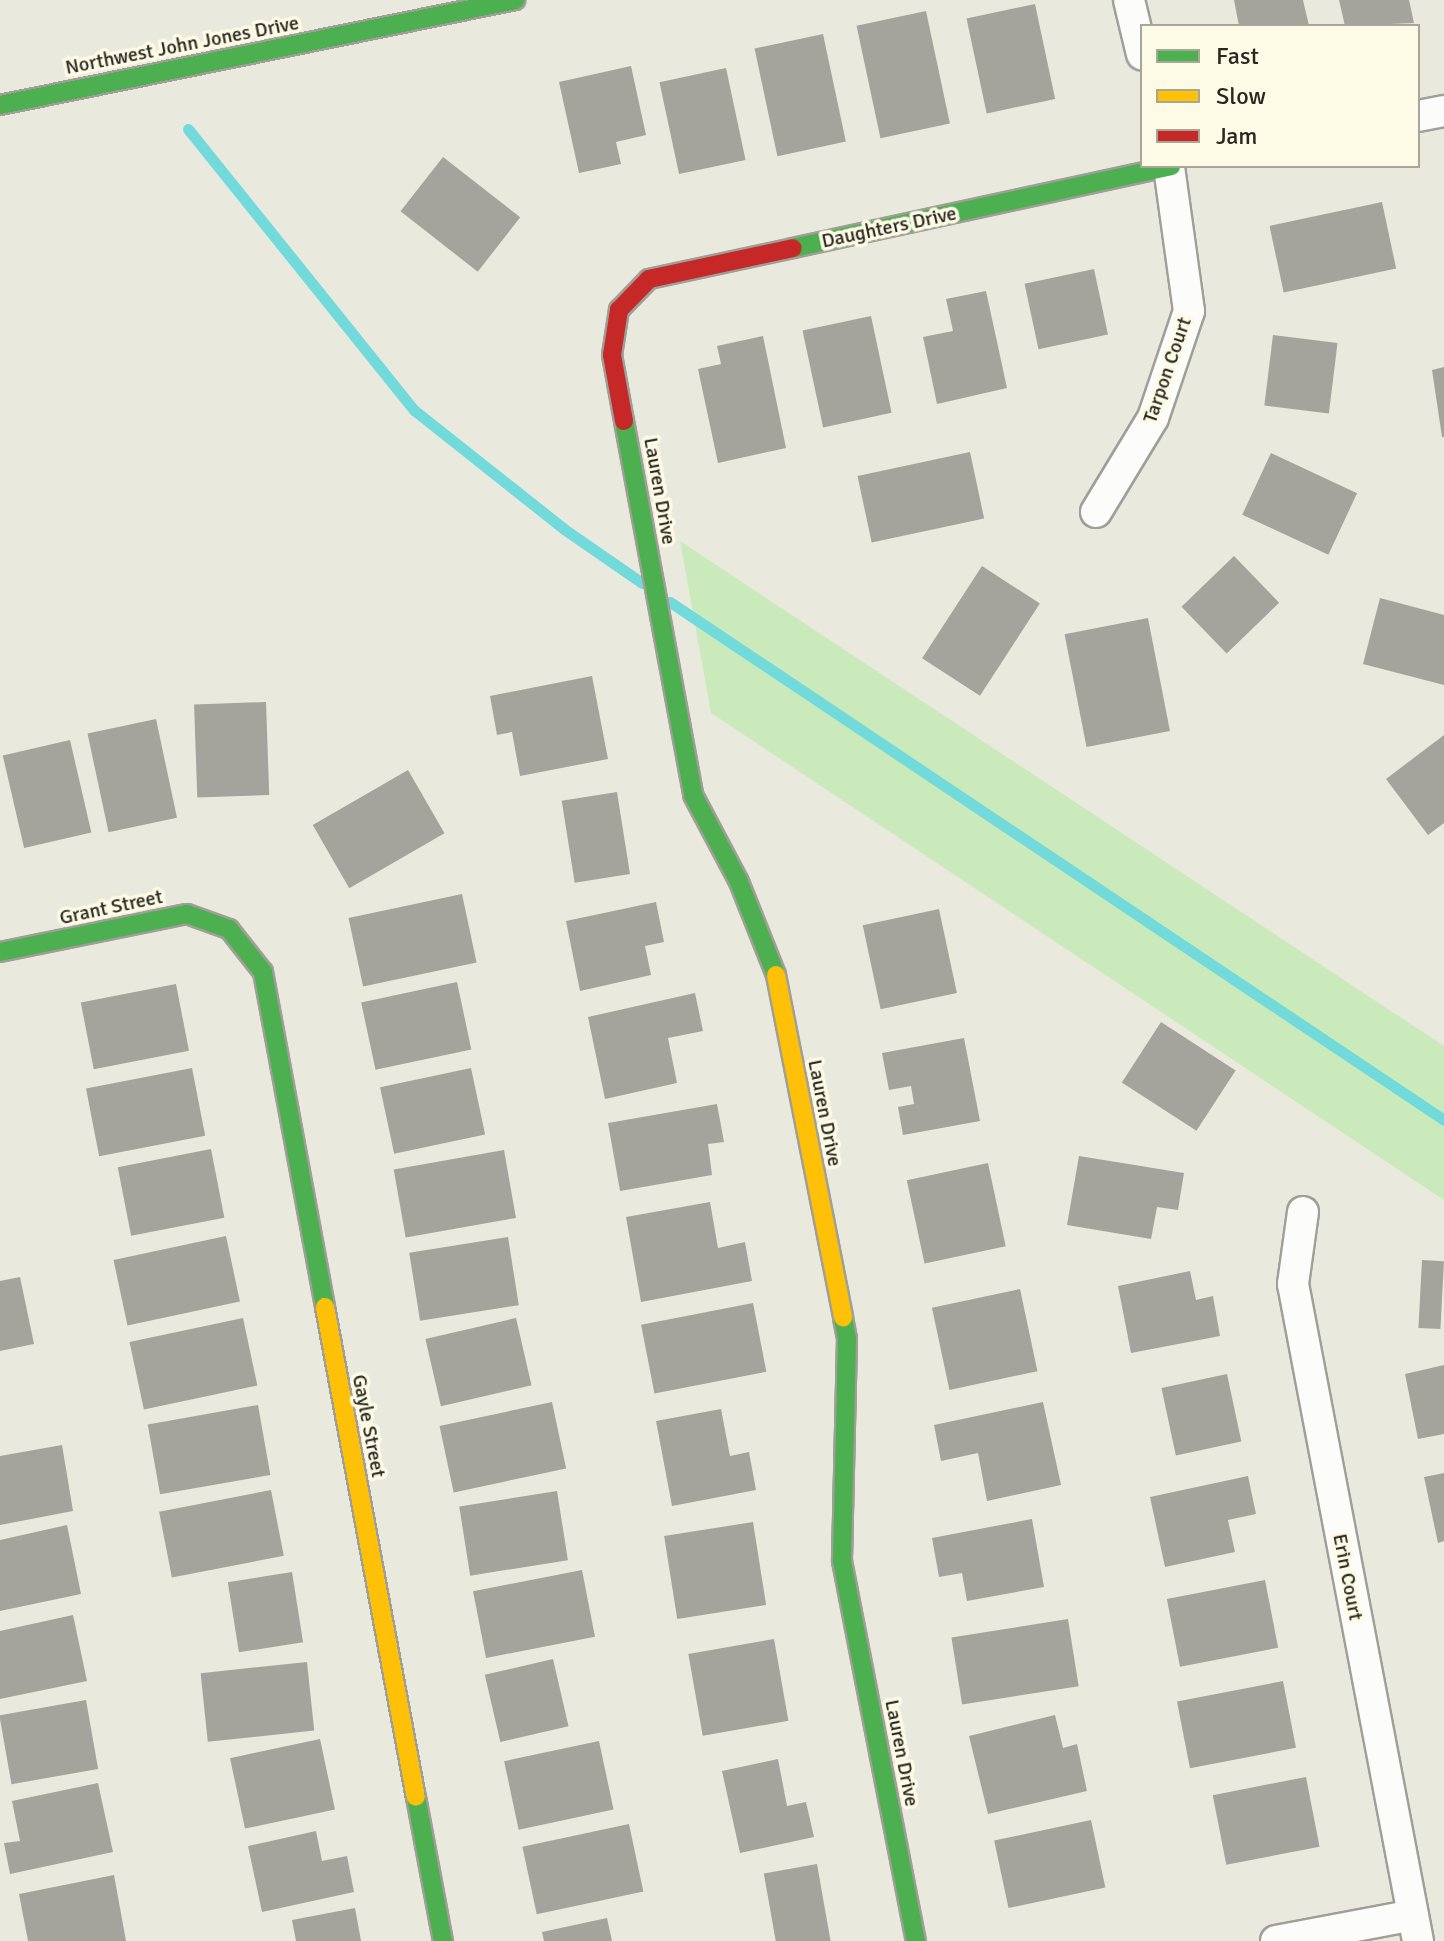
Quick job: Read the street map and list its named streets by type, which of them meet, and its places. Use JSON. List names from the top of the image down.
{
  "streets": {
    "street": [
      "Northwest John Jones Drive",
      "Daughters Drive",
      "Tarpon Court",
      "Lauren Drive",
      "Grant Street",
      "Gayle Street",
      "Erin Court"
    ]
  },
  "crossings": [
    ["Daughters Drive", "Lauren Drive"],
    ["Grant Street", "Gayle Street"]
  ],
  "legend": ["Fast", "Slow", "Jam"]
}
